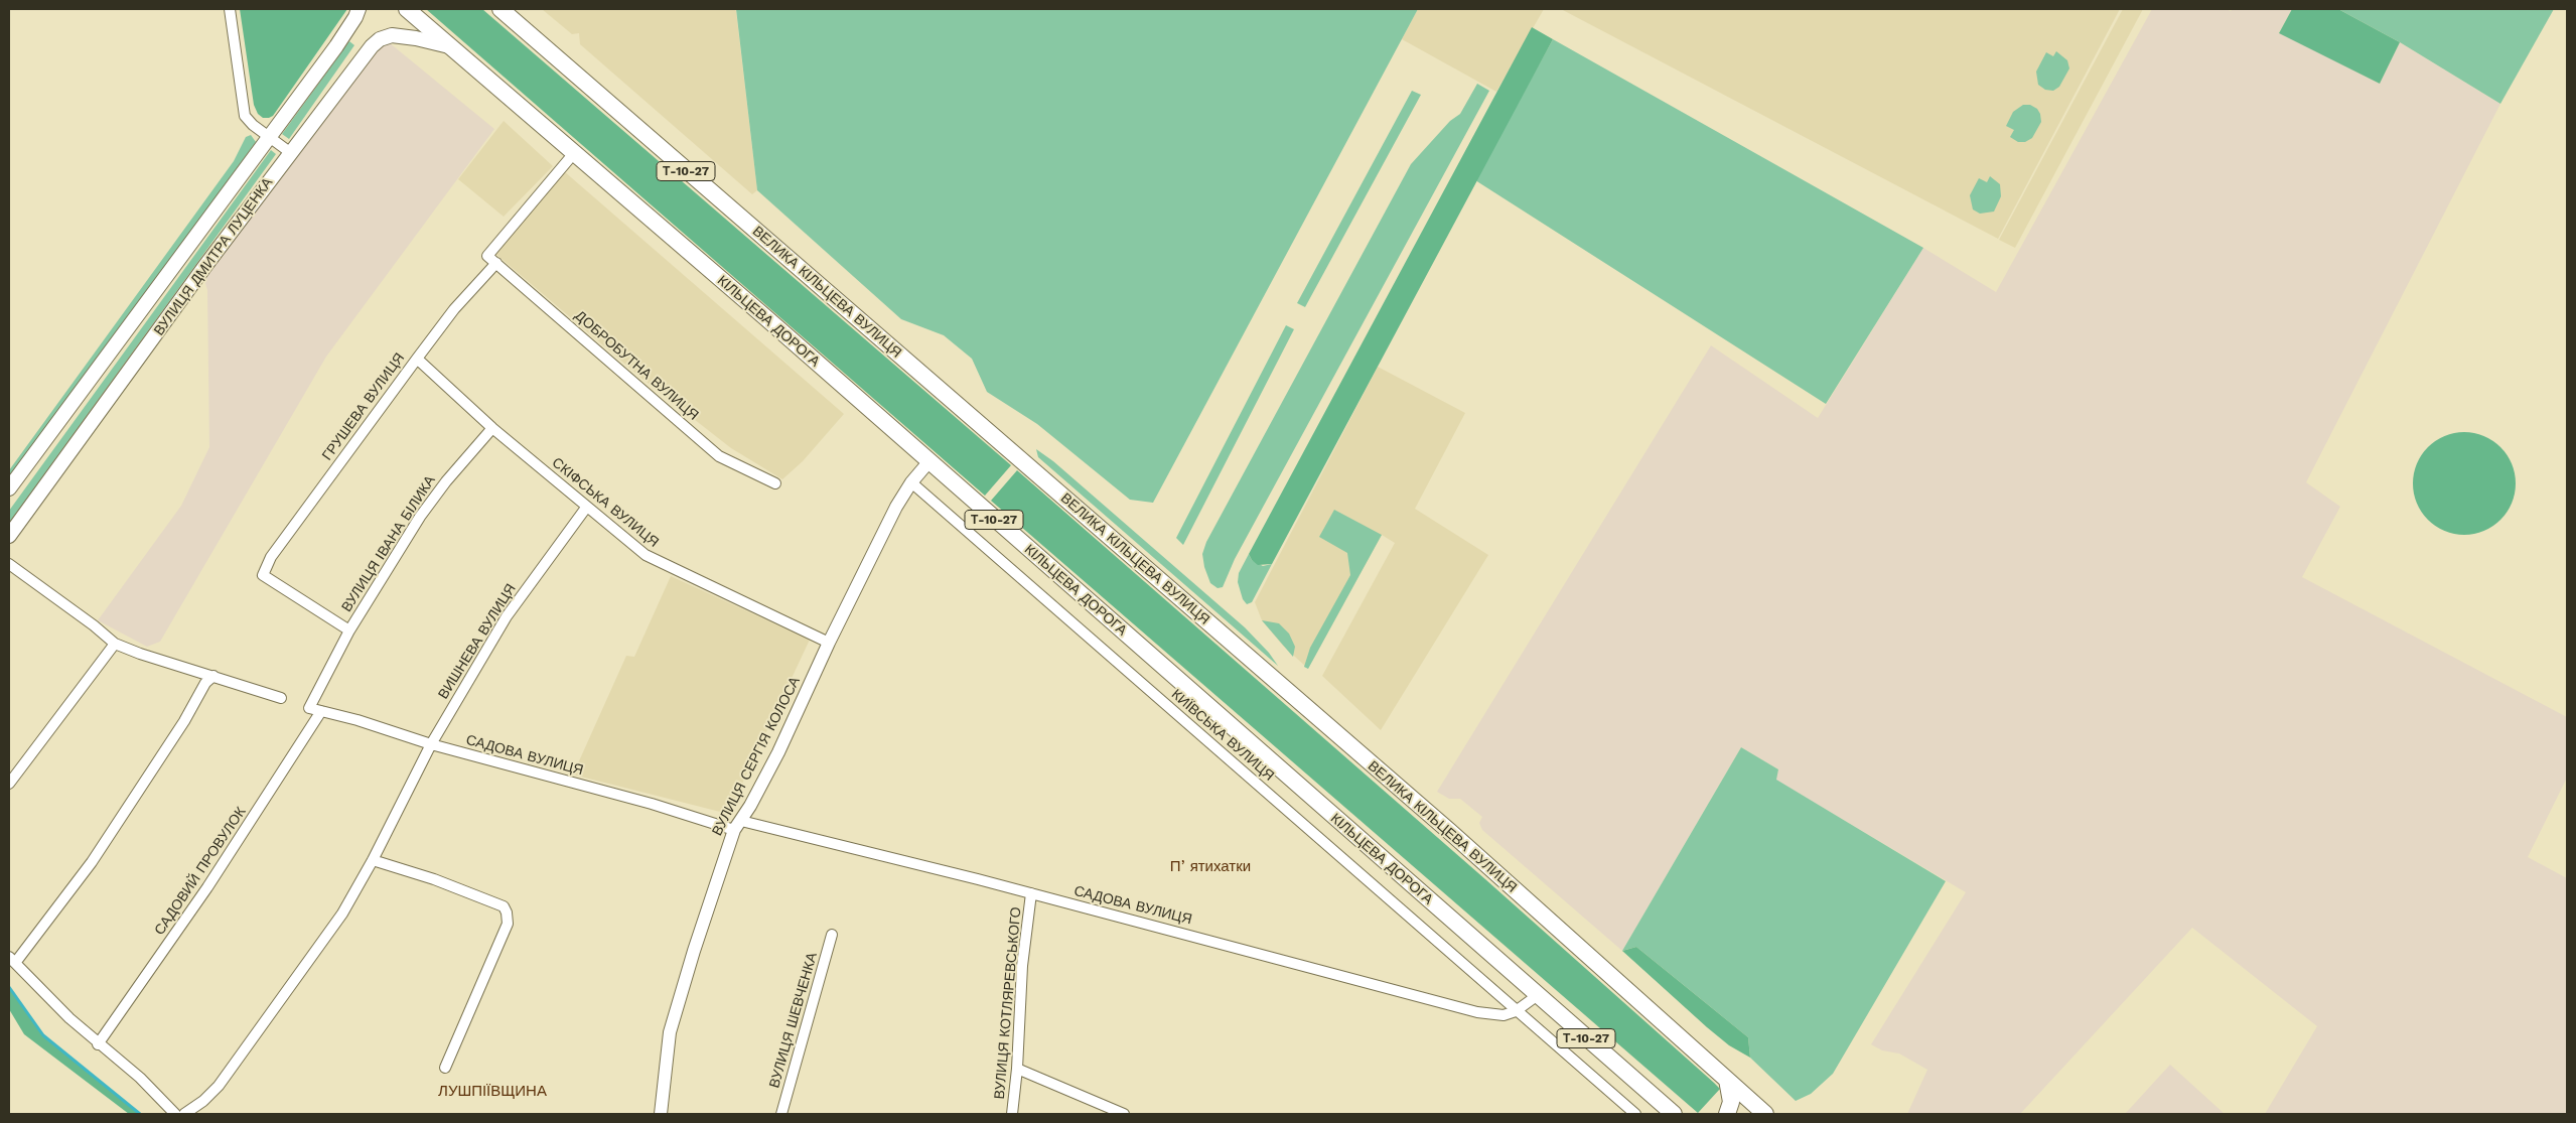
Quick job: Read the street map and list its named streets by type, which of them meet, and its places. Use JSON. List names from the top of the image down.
{
  "streets": {
    "highway": ["Т-10-27", "ВЕЛИКА КІЛЬЦЕВА ВУЛИЦЯ", "КІЛЬЦЕВА ДОРОГА"],
    "main road": ["ВУЛИЦЯ ДМИТРА ЛУЦЕНКА"],
    "street": [
      "ДОБРОБУТНА ВУЛИЦЯ",
      "ГРУШЕВА ВУЛИЦЯ",
      "СКІФСЬКА ВУЛИЦЯ",
      "ВУЛИЦЯ ІВАНА БІЛИКА",
      "ВИШНЕВА ВУЛИЦЯ",
      "КИЇВСЬКА ВУЛИЦЯ",
      "САДОВА ВУЛИЦЯ",
      "ВУЛИЦЯ СЕРГІЯ КОЛОСА",
      "САДОВИЙ ПРОВУЛОК",
      "ВУЛИЦЯ КОТЛЯРЕВСЬКОГО",
      "ВУЛИЦЯ ШЕВЧЕНКА"
    ]
  },
  "crossings": [
    ["ВУЛИЦЯ ДМИТРА ЛУЦЕНКА", "КІЛЬЦЕВА ДОРОГА"],
    ["КІЛЬЦЕВА ДОРОГА", "ДОБРОБУТНА ВУЛИЦЯ"],
    ["КІЛЬЦЕВА ДОРОГА", "САДОВА ВУЛИЦЯ"],
    ["КІЛЬЦЕВА ДОРОГА", "ВУЛИЦЯ СЕРГІЯ КОЛОСА"],
    ["ДОБРОБУТНА ВУЛИЦЯ", "ГРУШЕВА ВУЛИЦЯ"],
    ["ГРУШЕВА ВУЛИЦЯ", "СКІФСЬКА ВУЛИЦЯ"],
    ["ГРУШЕВА ВУЛИЦЯ", "ВУЛИЦЯ ІВАНА БІЛИКА"],
    ["СКІФСЬКА ВУЛИЦЯ", "ВУЛИЦЯ ІВАНА БІЛИКА"],
    ["СКІФСЬКА ВУЛИЦЯ", "ВИШНЕВА ВУЛИЦЯ"],
    ["СКІФСЬКА ВУЛИЦЯ", "ВУЛИЦЯ СЕРГІЯ КОЛОСА"],
    ["ВУЛИЦЯ ІВАНА БІЛИКА", "САДОВА ВУЛИЦЯ"],
    ["ВИШНЕВА ВУЛИЦЯ", "САДОВА ВУЛИЦЯ"],
    ["КИЇВСЬКА ВУЛИЦЯ", "САДОВА ВУЛИЦЯ"],
    ["КИЇВСЬКА ВУЛИЦЯ", "ВУЛИЦЯ СЕРГІЯ КОЛОСА"],
    ["САДОВА ВУЛИЦЯ", "ВУЛИЦЯ СЕРГІЯ КОЛОСА"],
    ["САДОВА ВУЛИЦЯ", "САДОВИЙ ПРОВУЛОК"],
    ["САДОВА ВУЛИЦЯ", "ВУЛИЦЯ КОТЛЯРЕВСЬКОГО"]
  ],
  "districts": ["Пʼятихатки", "ЛУШПІЇВЩИНА"]
}
